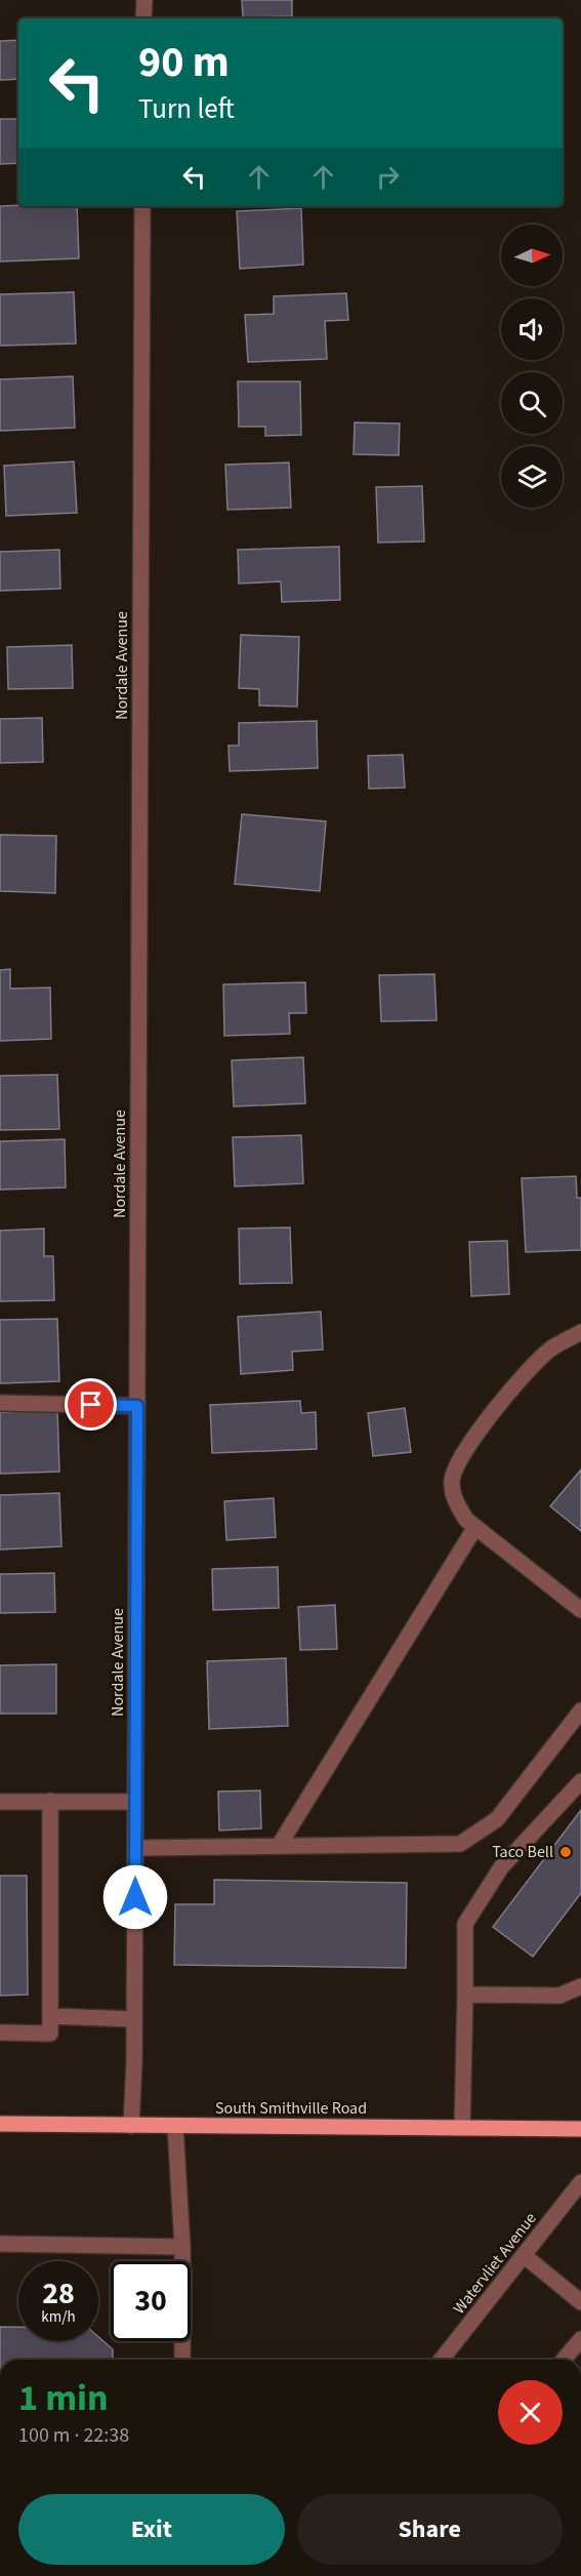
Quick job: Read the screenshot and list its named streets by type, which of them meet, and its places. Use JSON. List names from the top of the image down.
{
  "streets": {
    "main road": ["South Smithville Road"],
    "street": ["Nordale Avenue", "Watervliet Avenue"]
  },
  "crossings": [
    ["Nordale Avenue", "South Smithville Road"]
  ],
  "places": ["Taco Bell"],
  "north": "right",
  "page": {
    "turn": ["90 m", "Turn left"],
    "speed": "28 km/h",
    "limit": "30",
    "heading": ["1 min", "100 m · 22:38"],
    "buttons": ["Exit", "Share"]
  }
}
